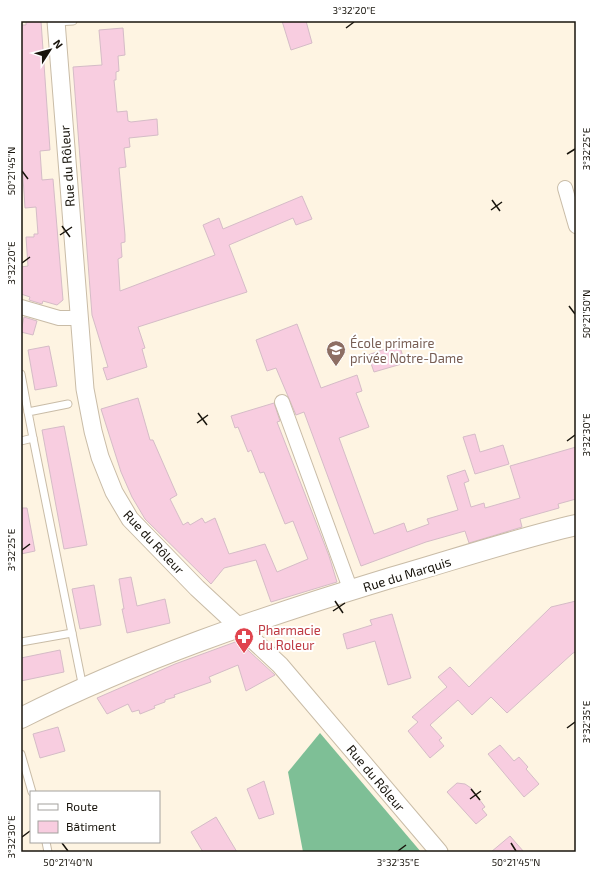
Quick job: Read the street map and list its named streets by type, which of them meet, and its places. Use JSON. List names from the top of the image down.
{
  "streets": {
    "main road": ["Rue du Marquis"],
    "street": ["Rue du Rôleur"]
  },
  "crossings": [
    ["Rue du Rôleur", "Rue du Marquis"]
  ],
  "places": {
    "school or university": ["École primaire privée Notre-Dame"],
    "pharmacy": ["Pharmacie du Roleur"]
  },
  "legend": ["Route", "Bâtiment"],
  "north": "top right",
  "coordinates": [
    "3°32'20\"E",
    "3°32'25\"E",
    "50°21'45\"N",
    "50°21'50\"N",
    "3°32'30\"E",
    "3°32'35\"E",
    "50°21'40\"N"
  ]
}
